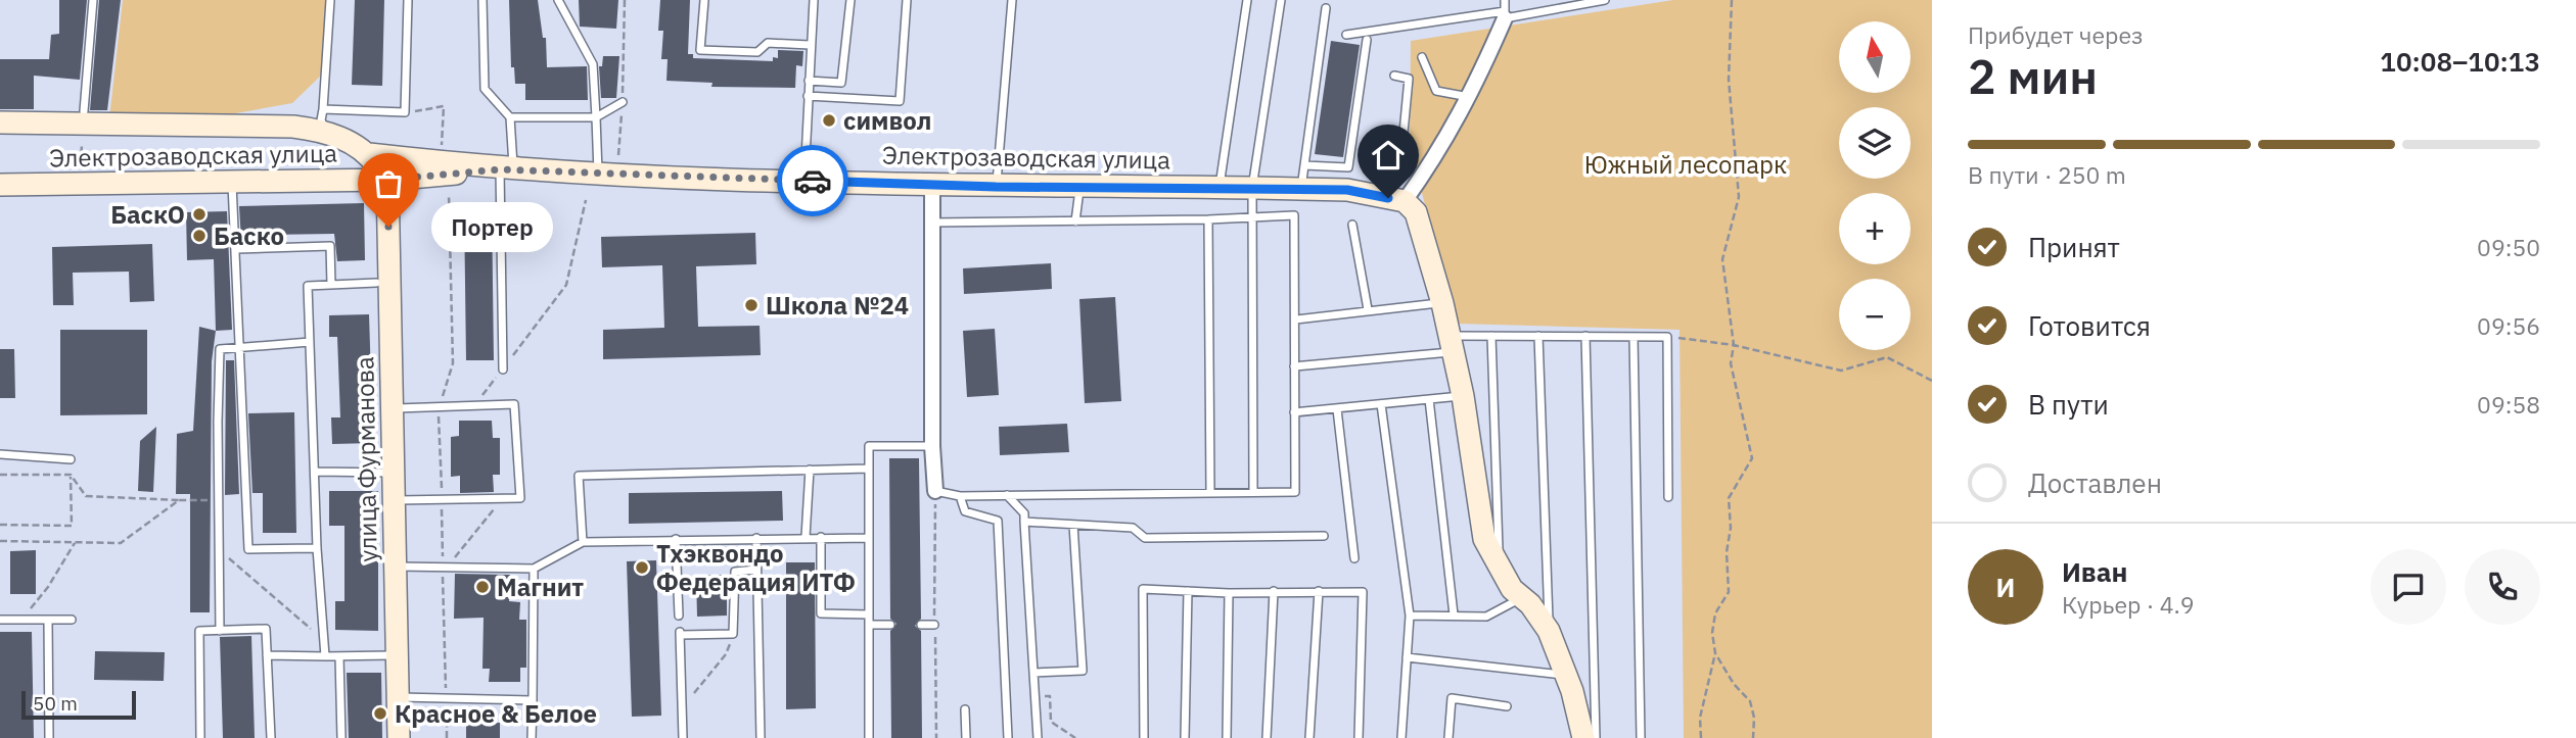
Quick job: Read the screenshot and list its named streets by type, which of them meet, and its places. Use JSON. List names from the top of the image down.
{
  "streets": {
    "street": ["Электрозаводская улица", "улица Фурманова"]
  },
  "crossings": [
    ["Электрозаводская улица", "улица Фурманова"]
  ],
  "parks": ["Южный лесопарк"],
  "places": [
    "символ",
    "БаскО",
    "Портер",
    "Баско",
    "Школа №24",
    "Тхэквондо Федерация ИТФ",
    "Магнит",
    "Красное & Белое"
  ],
  "scale_bar": "50 m",
  "north": "top",
  "page": {
    "heading": ["2 мин", "Прибудет через", "10:08–10:13"],
    "panel": ["Иван", "Курьер · 4.9"],
    "map_buttons": ["+", "−"],
    "bar": "В пути · 250 m",
    "bubble": "Портер",
    "list": [
      ["Принят", "09:50"],
      ["Готовится", "09:56"],
      ["В пути", "09:58"],
      "Доставлен"
    ],
    "round": "И",
    "scale": "50 m"
  }
}
